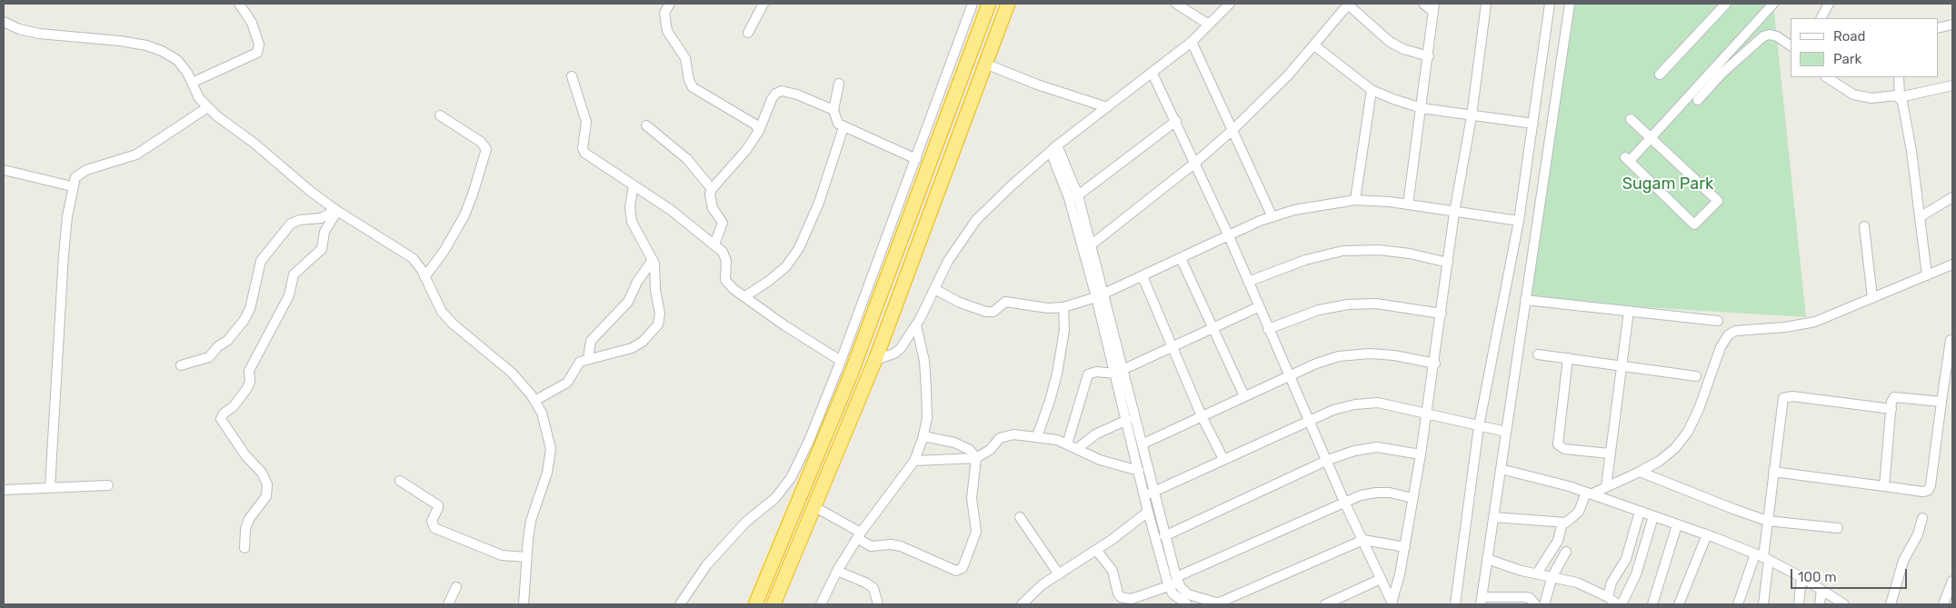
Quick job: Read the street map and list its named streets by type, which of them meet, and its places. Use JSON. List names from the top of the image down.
{
  "parks": ["Sugam Park"],
  "legend": ["Road", "Park"],
  "scale_bar": "100 m"
}
